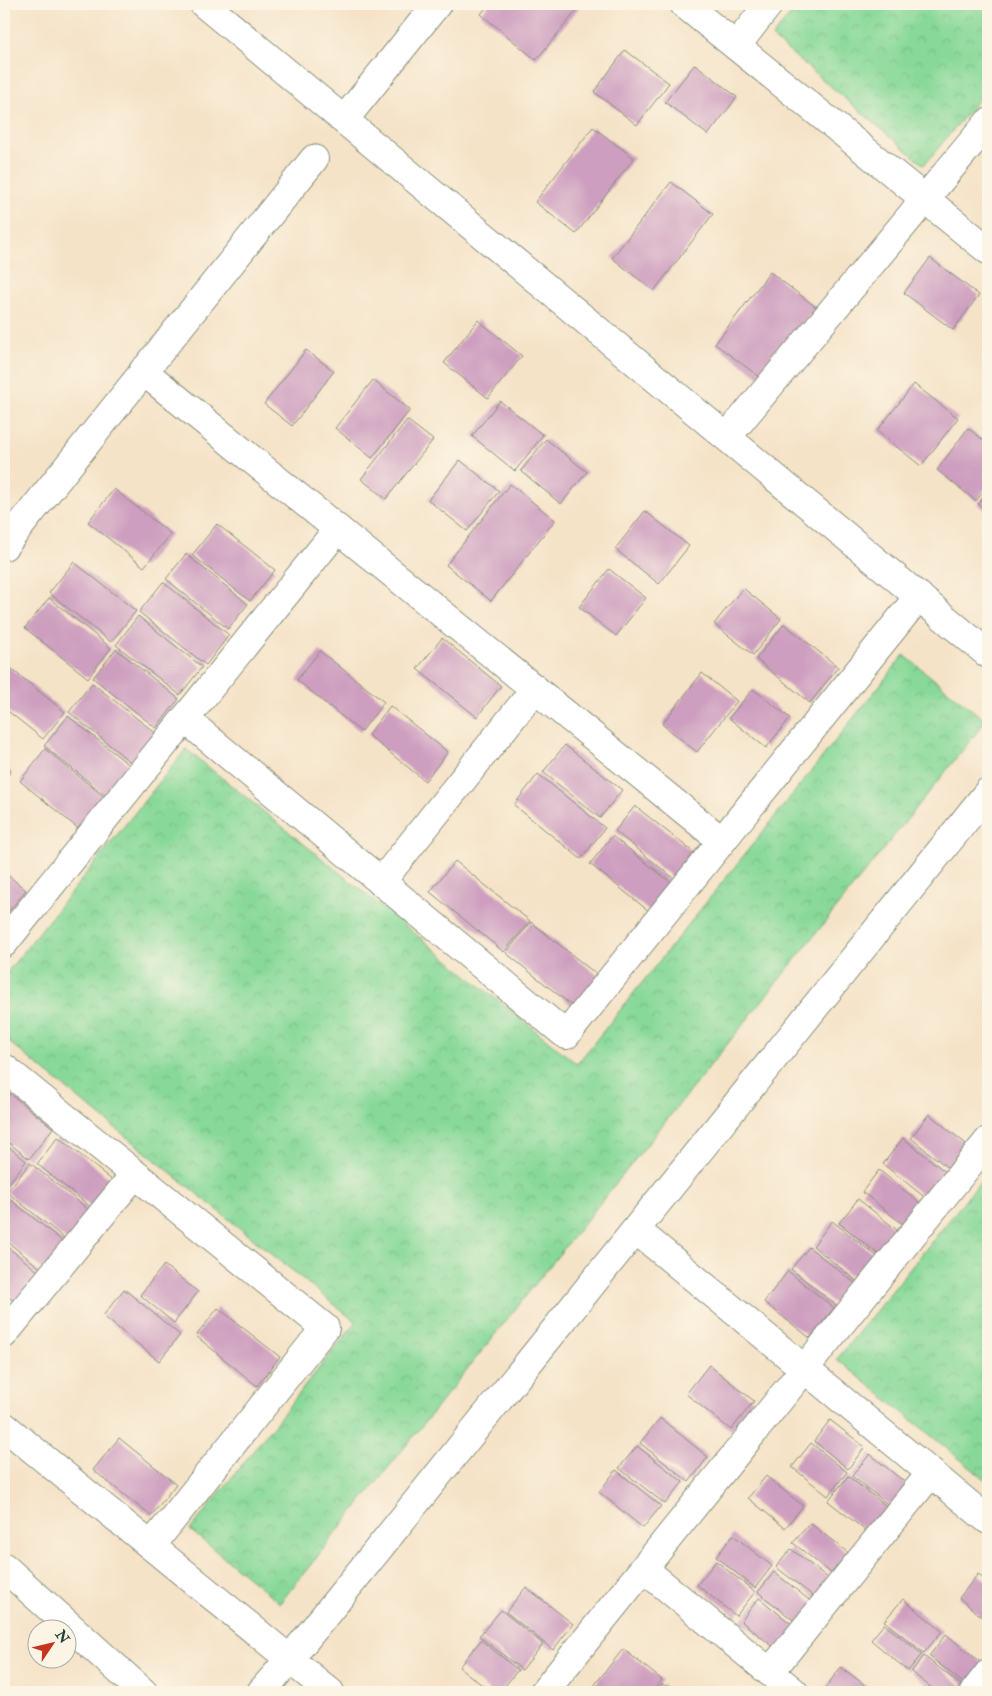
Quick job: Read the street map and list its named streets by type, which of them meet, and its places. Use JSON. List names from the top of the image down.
{
  "north": "top right"
}
